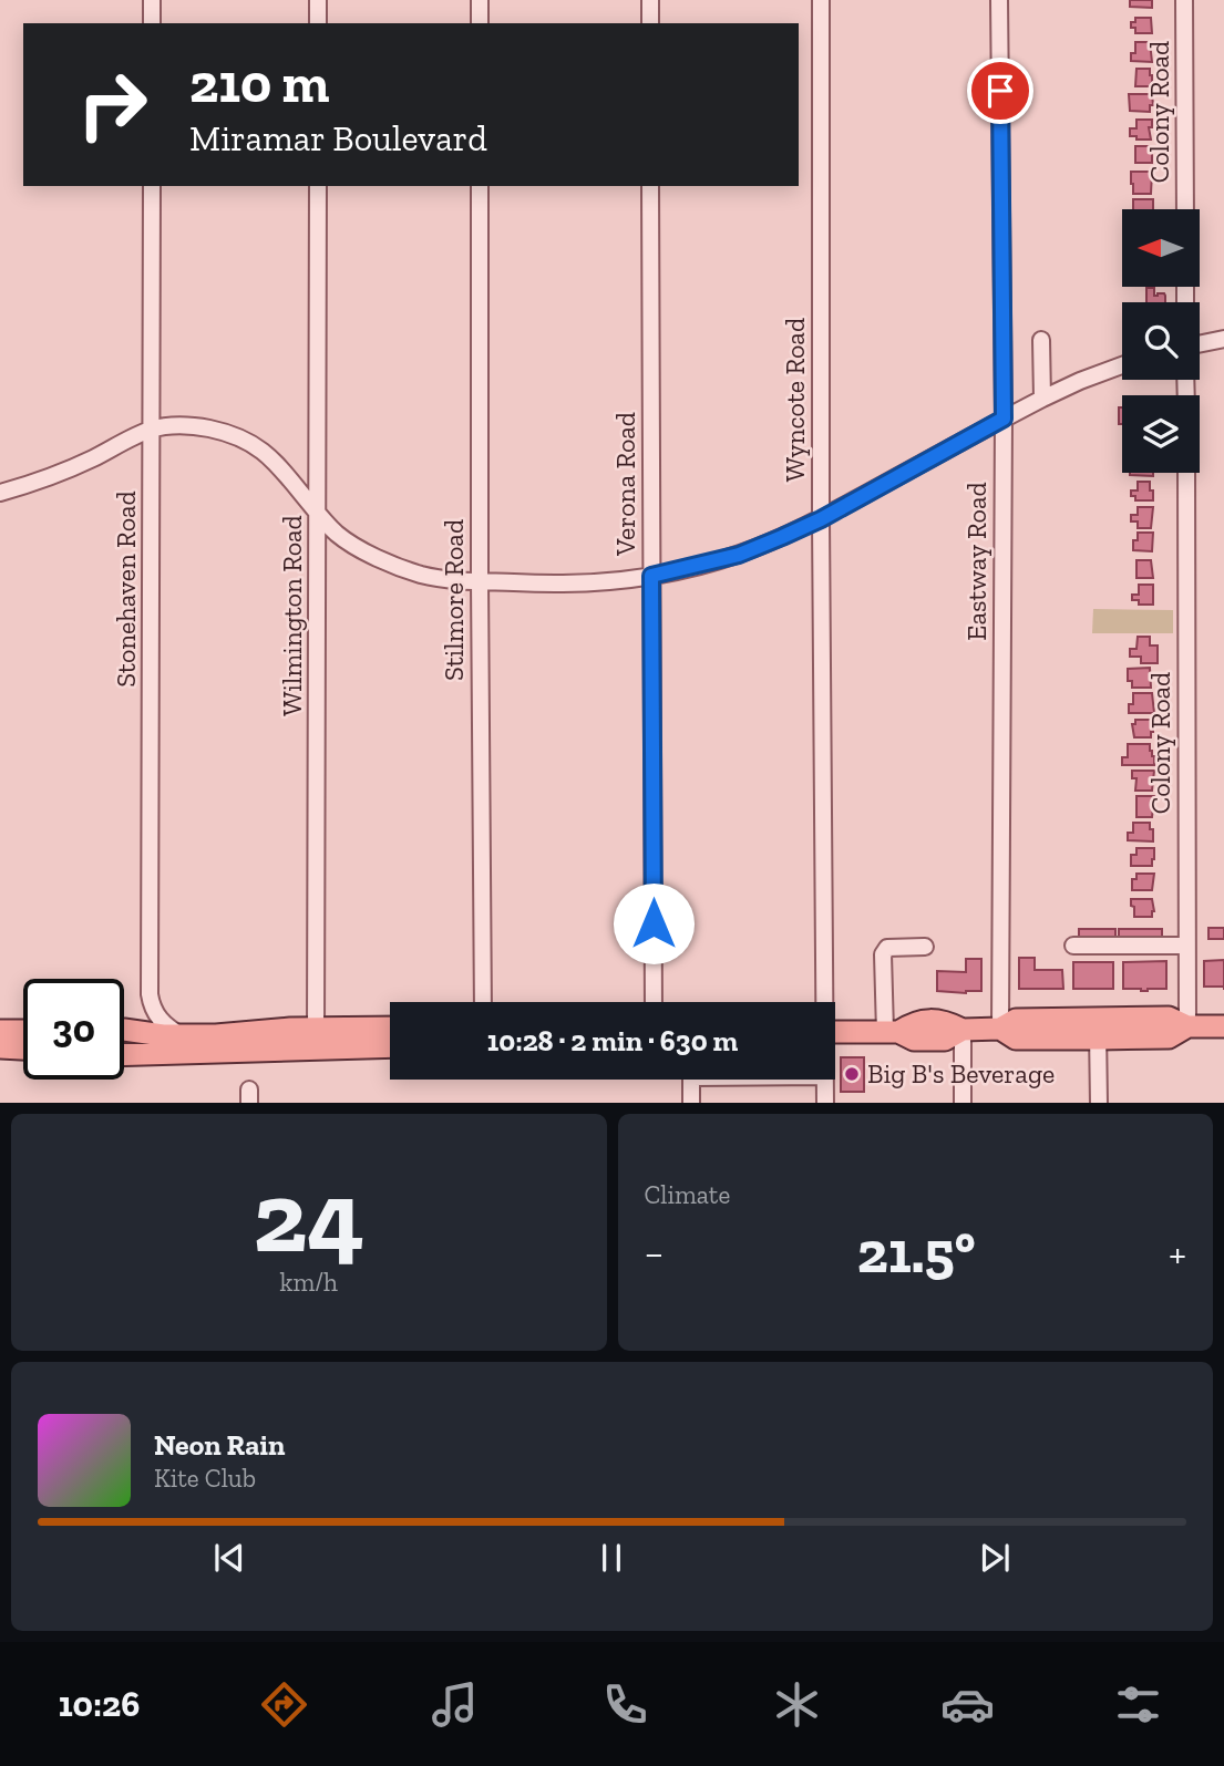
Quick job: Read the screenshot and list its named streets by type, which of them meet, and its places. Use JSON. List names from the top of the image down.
{
  "streets": {
    "street": [
      "Colony Road",
      "Wyncote Road",
      "Verona Road",
      "Eastway Road",
      "Stonehaven Road",
      "Stilmore Road",
      "Wilmington Road"
    ]
  },
  "places": ["Big B's Beverage"],
  "north": "left",
  "page": {
    "turn": ["210 m", "Miramar Boulevard"],
    "limit": "30",
    "trip": "10:28 · 2 min · 630 m",
    "tile": [
      ["24", "km/h"],
      "Climate"
    ],
    "heat": ["−", "21.5°", "+"],
    "song": ["Neon Rain", "Kite Club"],
    "tabs": "10:26"
  }
}
